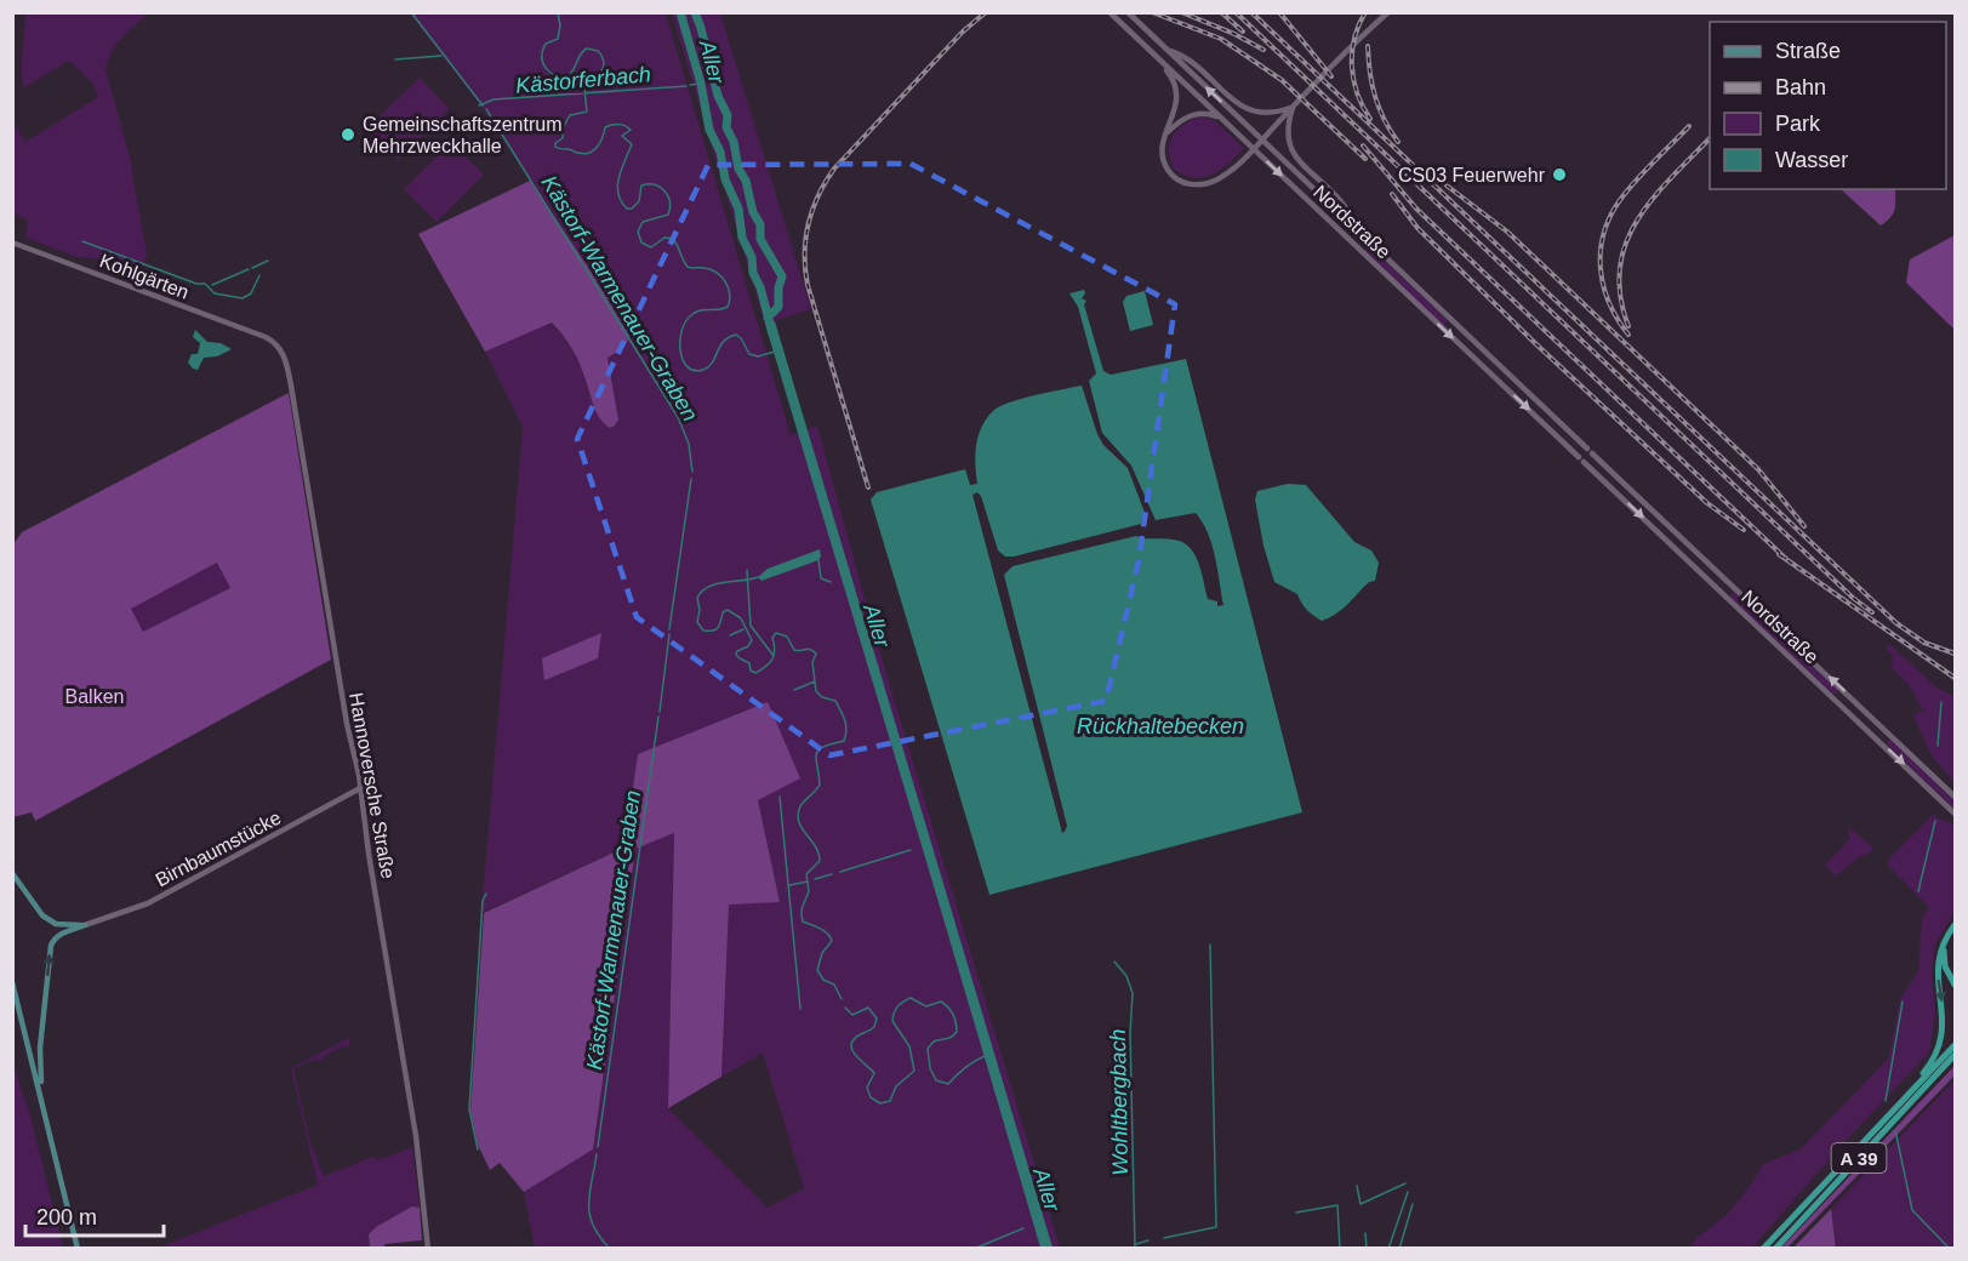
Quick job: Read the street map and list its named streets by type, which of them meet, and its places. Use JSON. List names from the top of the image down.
{
  "streets": {
    "highway": ["A 39"],
    "street": [
      "Nordstraße",
      "Kohlgärten",
      "Hannoversche Straße",
      "Birnbaumstücke"
    ]
  },
  "crossings": [
    ["Kohlgärten", "Hannoversche Straße"],
    ["Hannoversche Straße", "Birnbaumstücke"]
  ],
  "water": [
    "Aller",
    "Kästorferbach",
    "Kästorf-Warmenauer-Graben",
    "Rückhaltebecken",
    "Wohltbergbach"
  ],
  "parks": ["Balken"],
  "places": ["Gemeinschaftszentrum Mehrzweckhalle", "CS03 Feuerwehr"],
  "legend": [
    "Straße",
    "Bahn",
    "Park",
    "Wasser"
  ],
  "scale_bar": "200 m"
}
